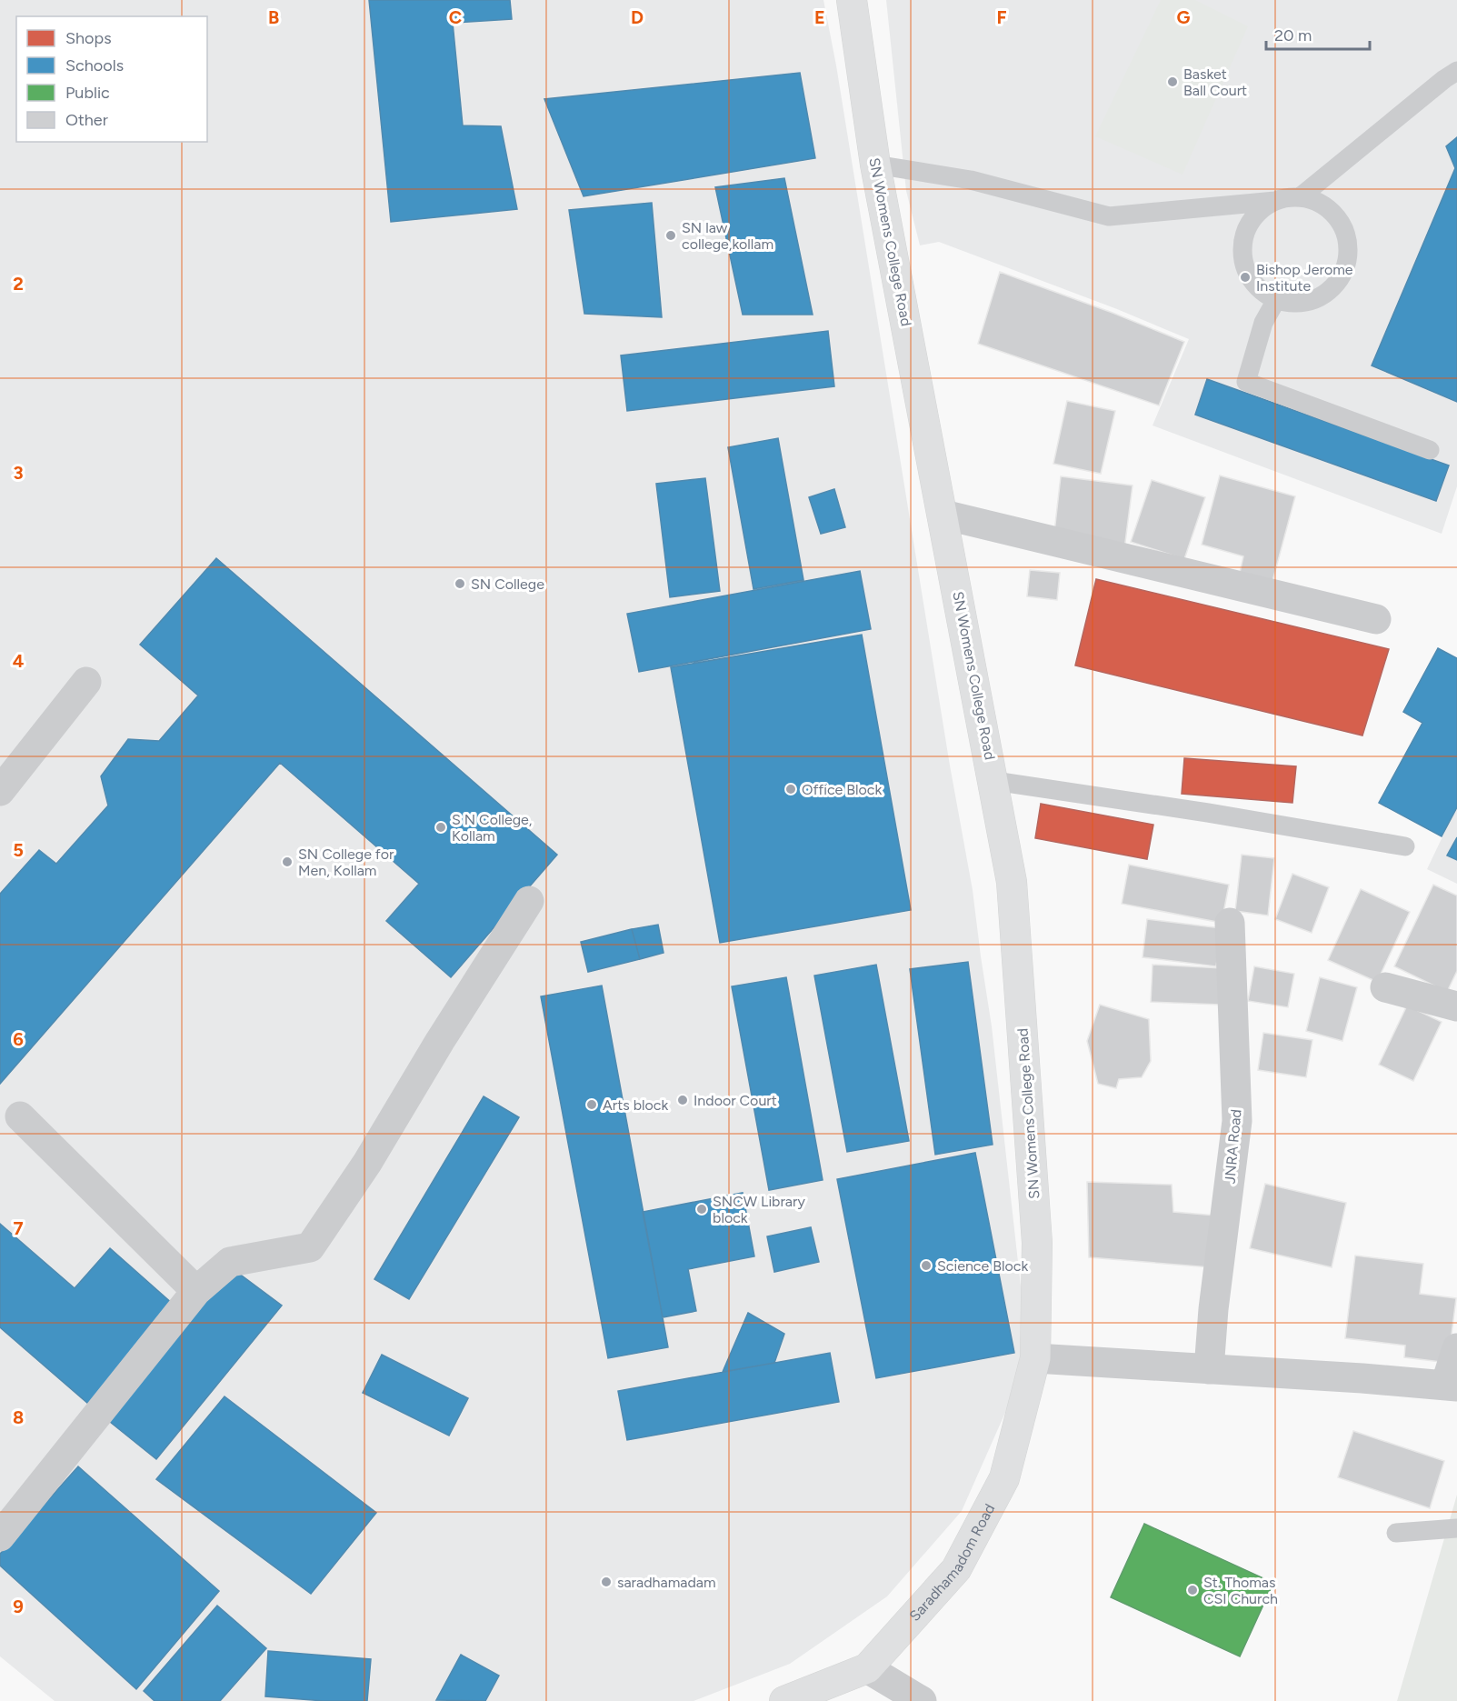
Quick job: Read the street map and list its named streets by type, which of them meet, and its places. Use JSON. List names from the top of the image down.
{
  "streets": {
    "street": ["SN Womens College Road", "JNRA Road", "Saradhamadom Road"]
  },
  "crossings": [
    ["SN Womens College Road", "Saradhamadom Road"]
  ],
  "places": [
    "Basket Ball Court",
    "SN law college,kollam",
    "Bishop Jerome Institute",
    "SN College",
    "Office Block",
    "S N College, Kollam",
    "SN College for Men, Kollam",
    "Indoor Court",
    "Arts block",
    "SNCW Library block",
    "Science Block",
    "saradhamadam",
    "St. Thomas CSI Church"
  ],
  "legend": [
    "Shops",
    "Schools",
    "Public",
    "Other"
  ],
  "scale_bar": "20 m",
  "grid": {
    "columns": [
      "B",
      "C",
      "D",
      "E",
      "F",
      "G"
    ],
    "rows": [
      "2",
      "3",
      "4",
      "5",
      "6",
      "7",
      "8",
      "9"
    ]
  }
}
